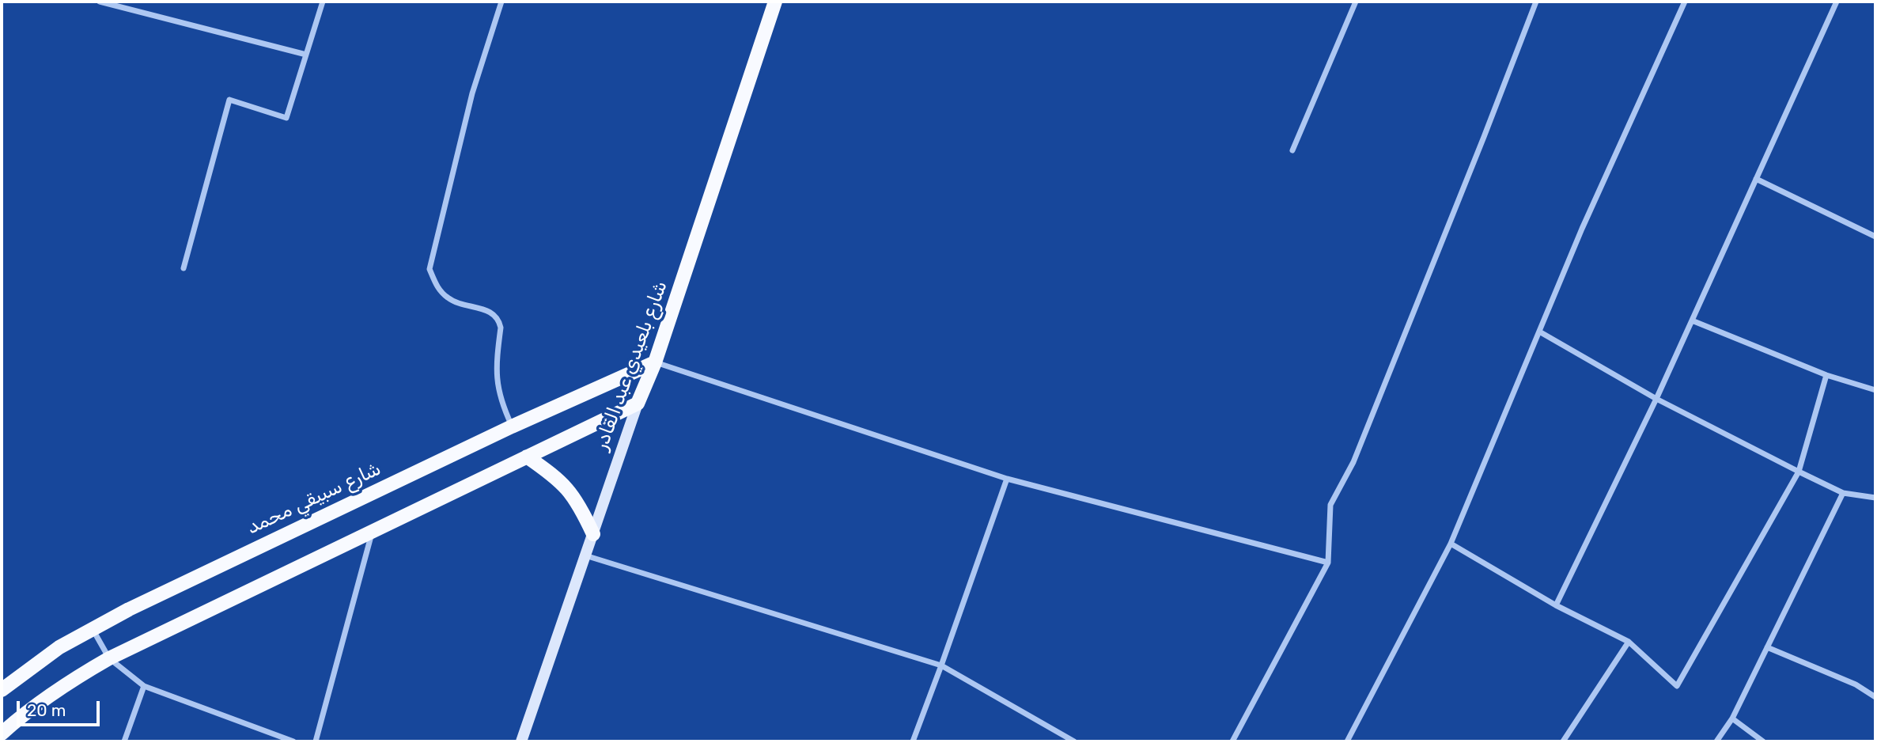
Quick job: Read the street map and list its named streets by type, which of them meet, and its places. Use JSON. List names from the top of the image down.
{
  "streets": {
    "main road": ["شارع بلعيدي عبد القادر", "شارع سبيقي محمد"]
  },
  "crossings": [
    ["شارع بلعيدي عبد القادر", "شارع سبيقي محمد"]
  ],
  "scale_bar": "20 m"
}
